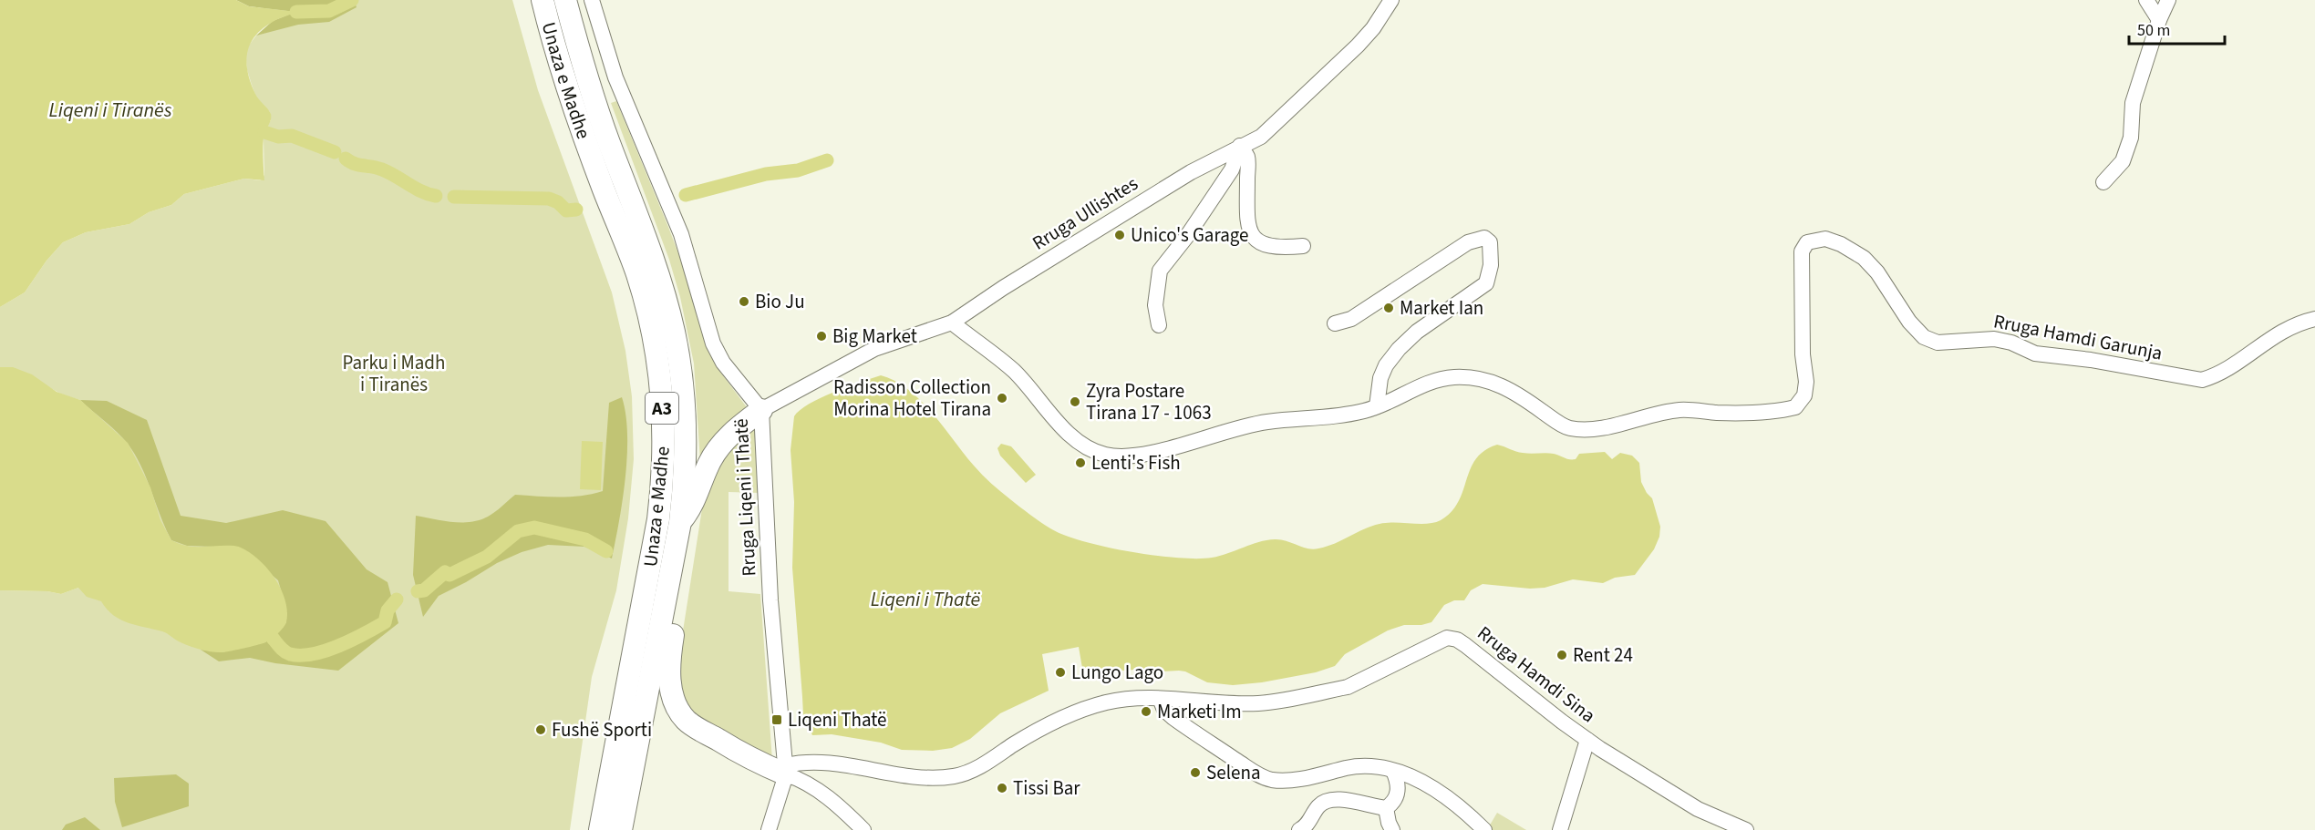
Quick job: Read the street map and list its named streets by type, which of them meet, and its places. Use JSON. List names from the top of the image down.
{
  "streets": {
    "highway": ["Unaza e Madhe", "A3"],
    "street": [
      "Rruga Ullishtes",
      "Rruga Hamdi Garunja",
      "Rruga Liqeni i Thatë",
      "Rruga Hamdi Sina"
    ]
  },
  "crossings": [
    ["Rruga Ullishtes", "Rruga Hamdi Garunja"],
    ["Rruga Ullishtes", "Rruga Liqeni i Thatë"],
    ["Rruga Liqeni i Thatë", "Rruga Hamdi Sina"]
  ],
  "water": ["Liqeni i Tiranës", "Liqeni i Thatë"],
  "parks": ["Parku i Madh i Tiranës"],
  "places": {
    "other": [
      "Unico's Garage",
      "Bio Ju",
      "Market Ian",
      "Big Market",
      "Radisson Collection Morina Hotel Tirana",
      "Zyra Postare Tirana 17 - 1063",
      "Lenti's Fish",
      "Rent 24",
      "Lungo Lago",
      "Marketi Im",
      "Fushë Sporti",
      "Selena",
      "Tissi Bar"
    ],
    "transit": ["Liqeni Thatë"]
  },
  "scale_bar": "50 m"
}
